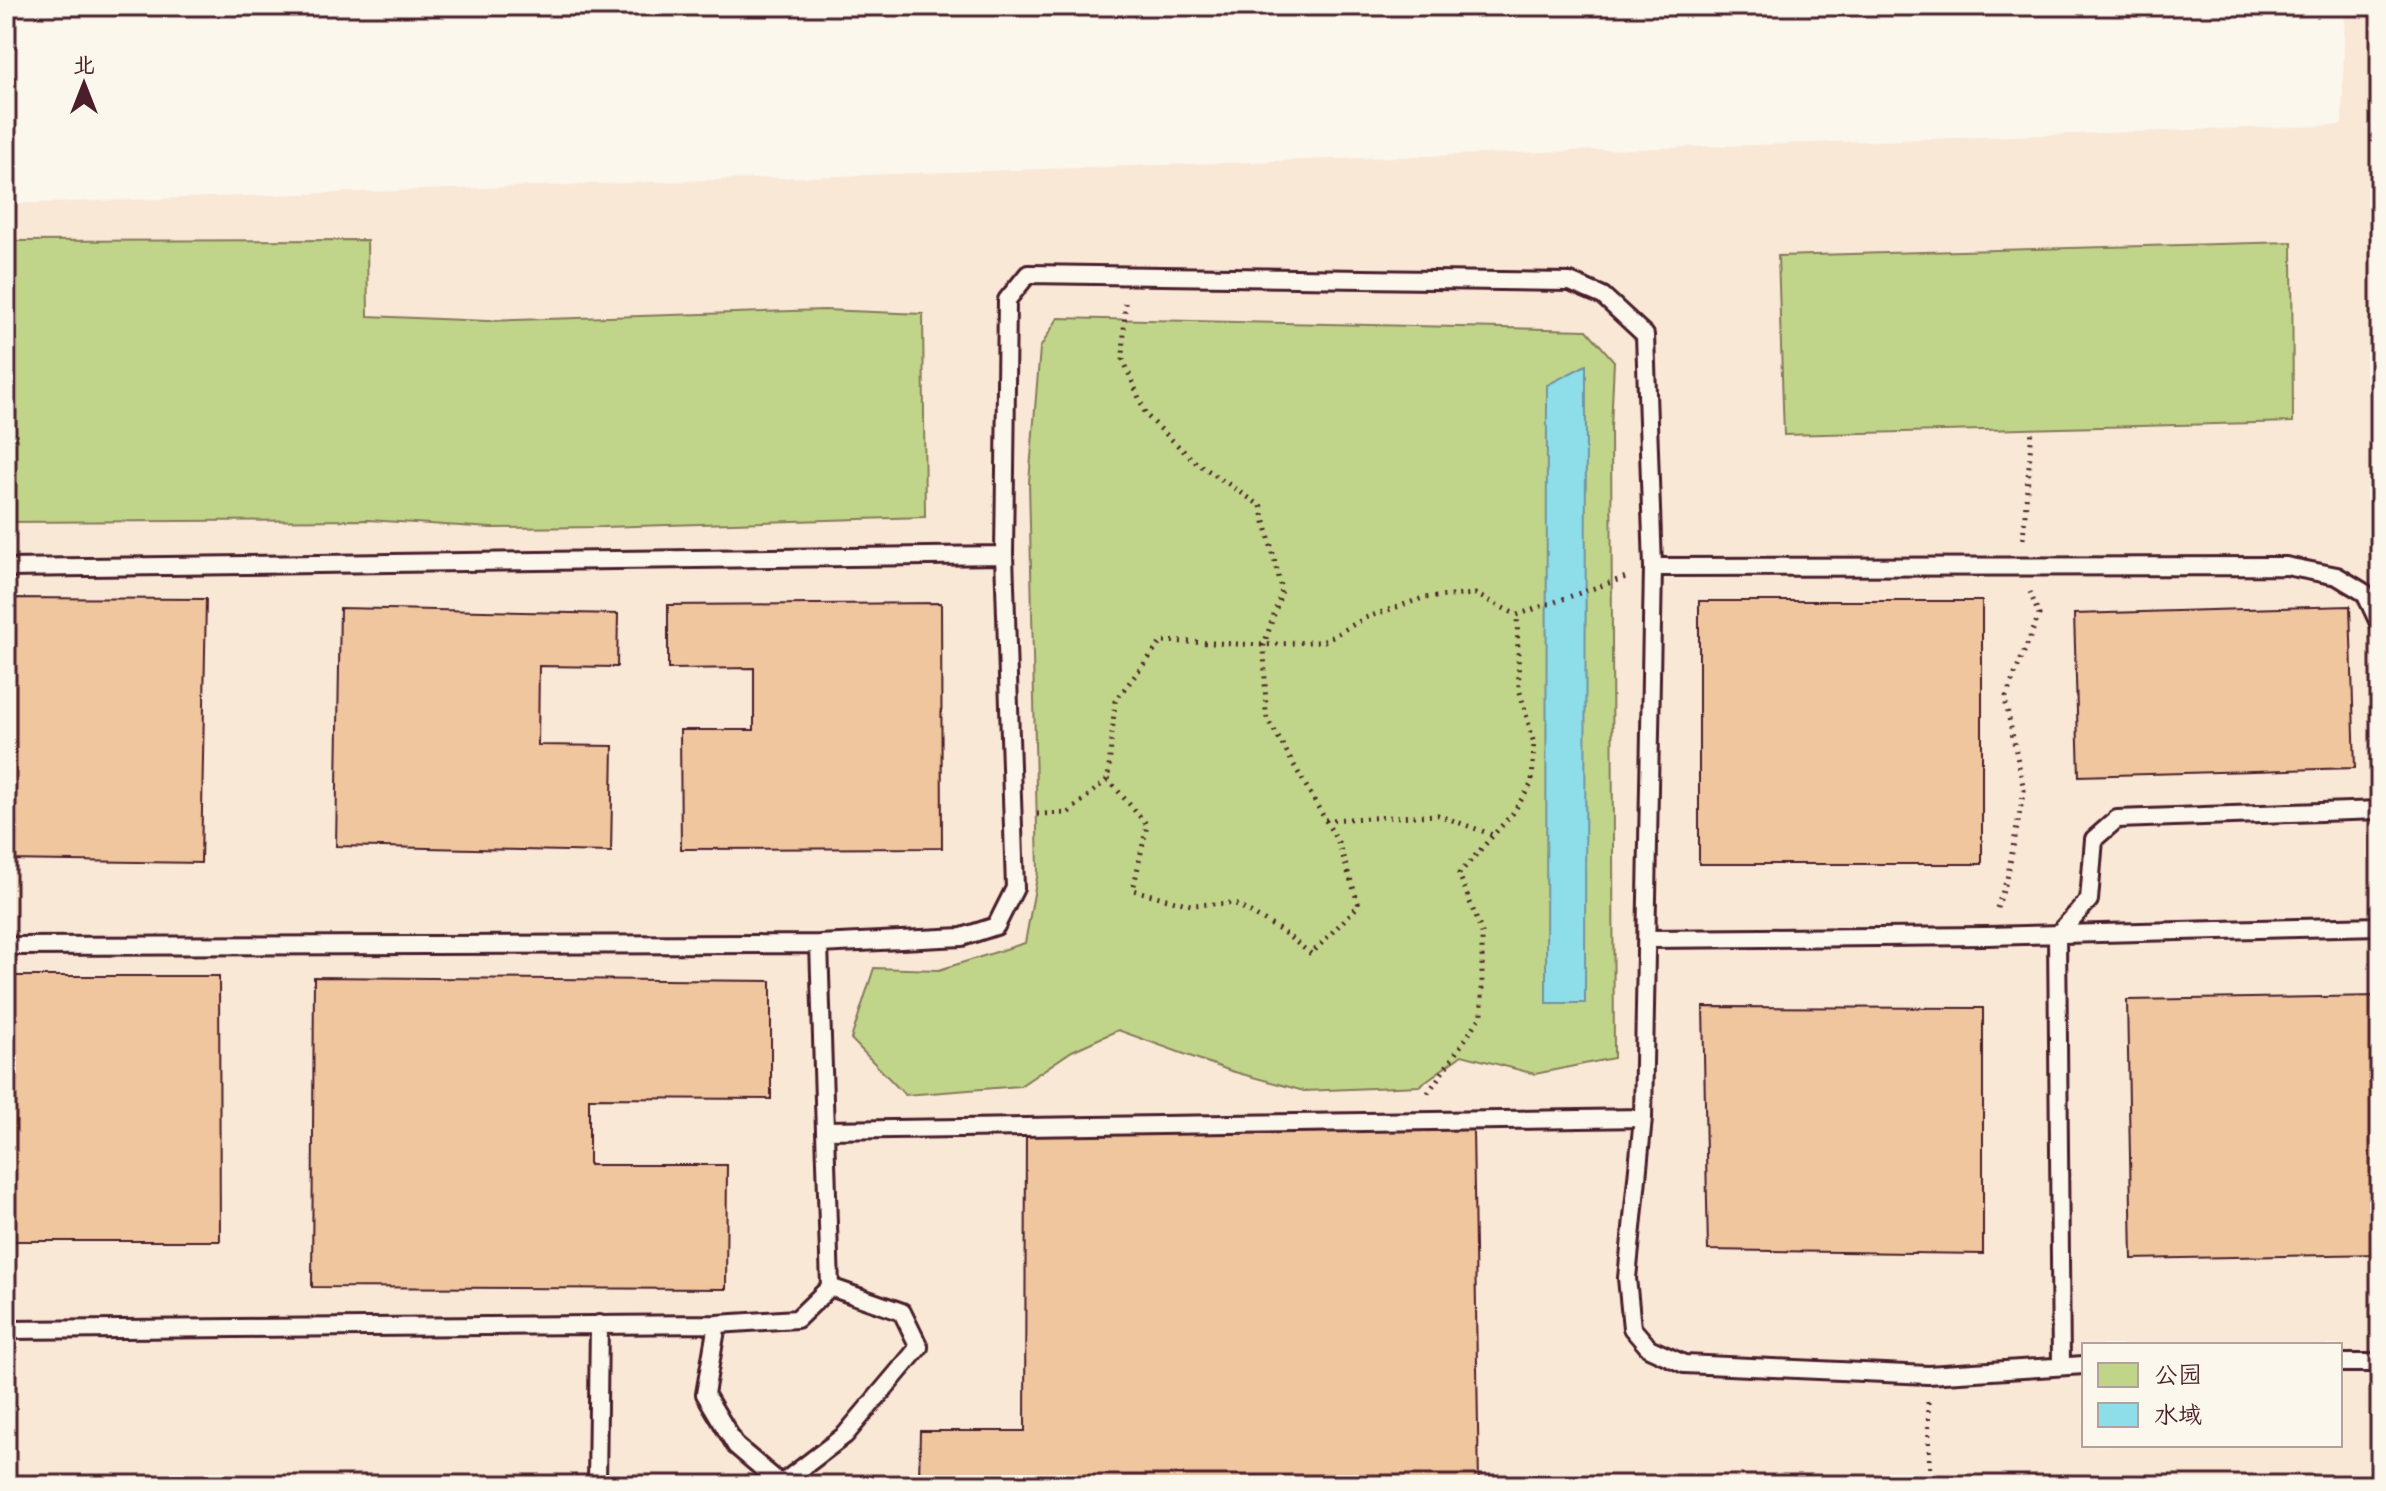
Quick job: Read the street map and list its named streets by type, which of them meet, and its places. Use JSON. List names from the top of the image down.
{
  "legend": ["公园", "水域"],
  "north": "top"
}
